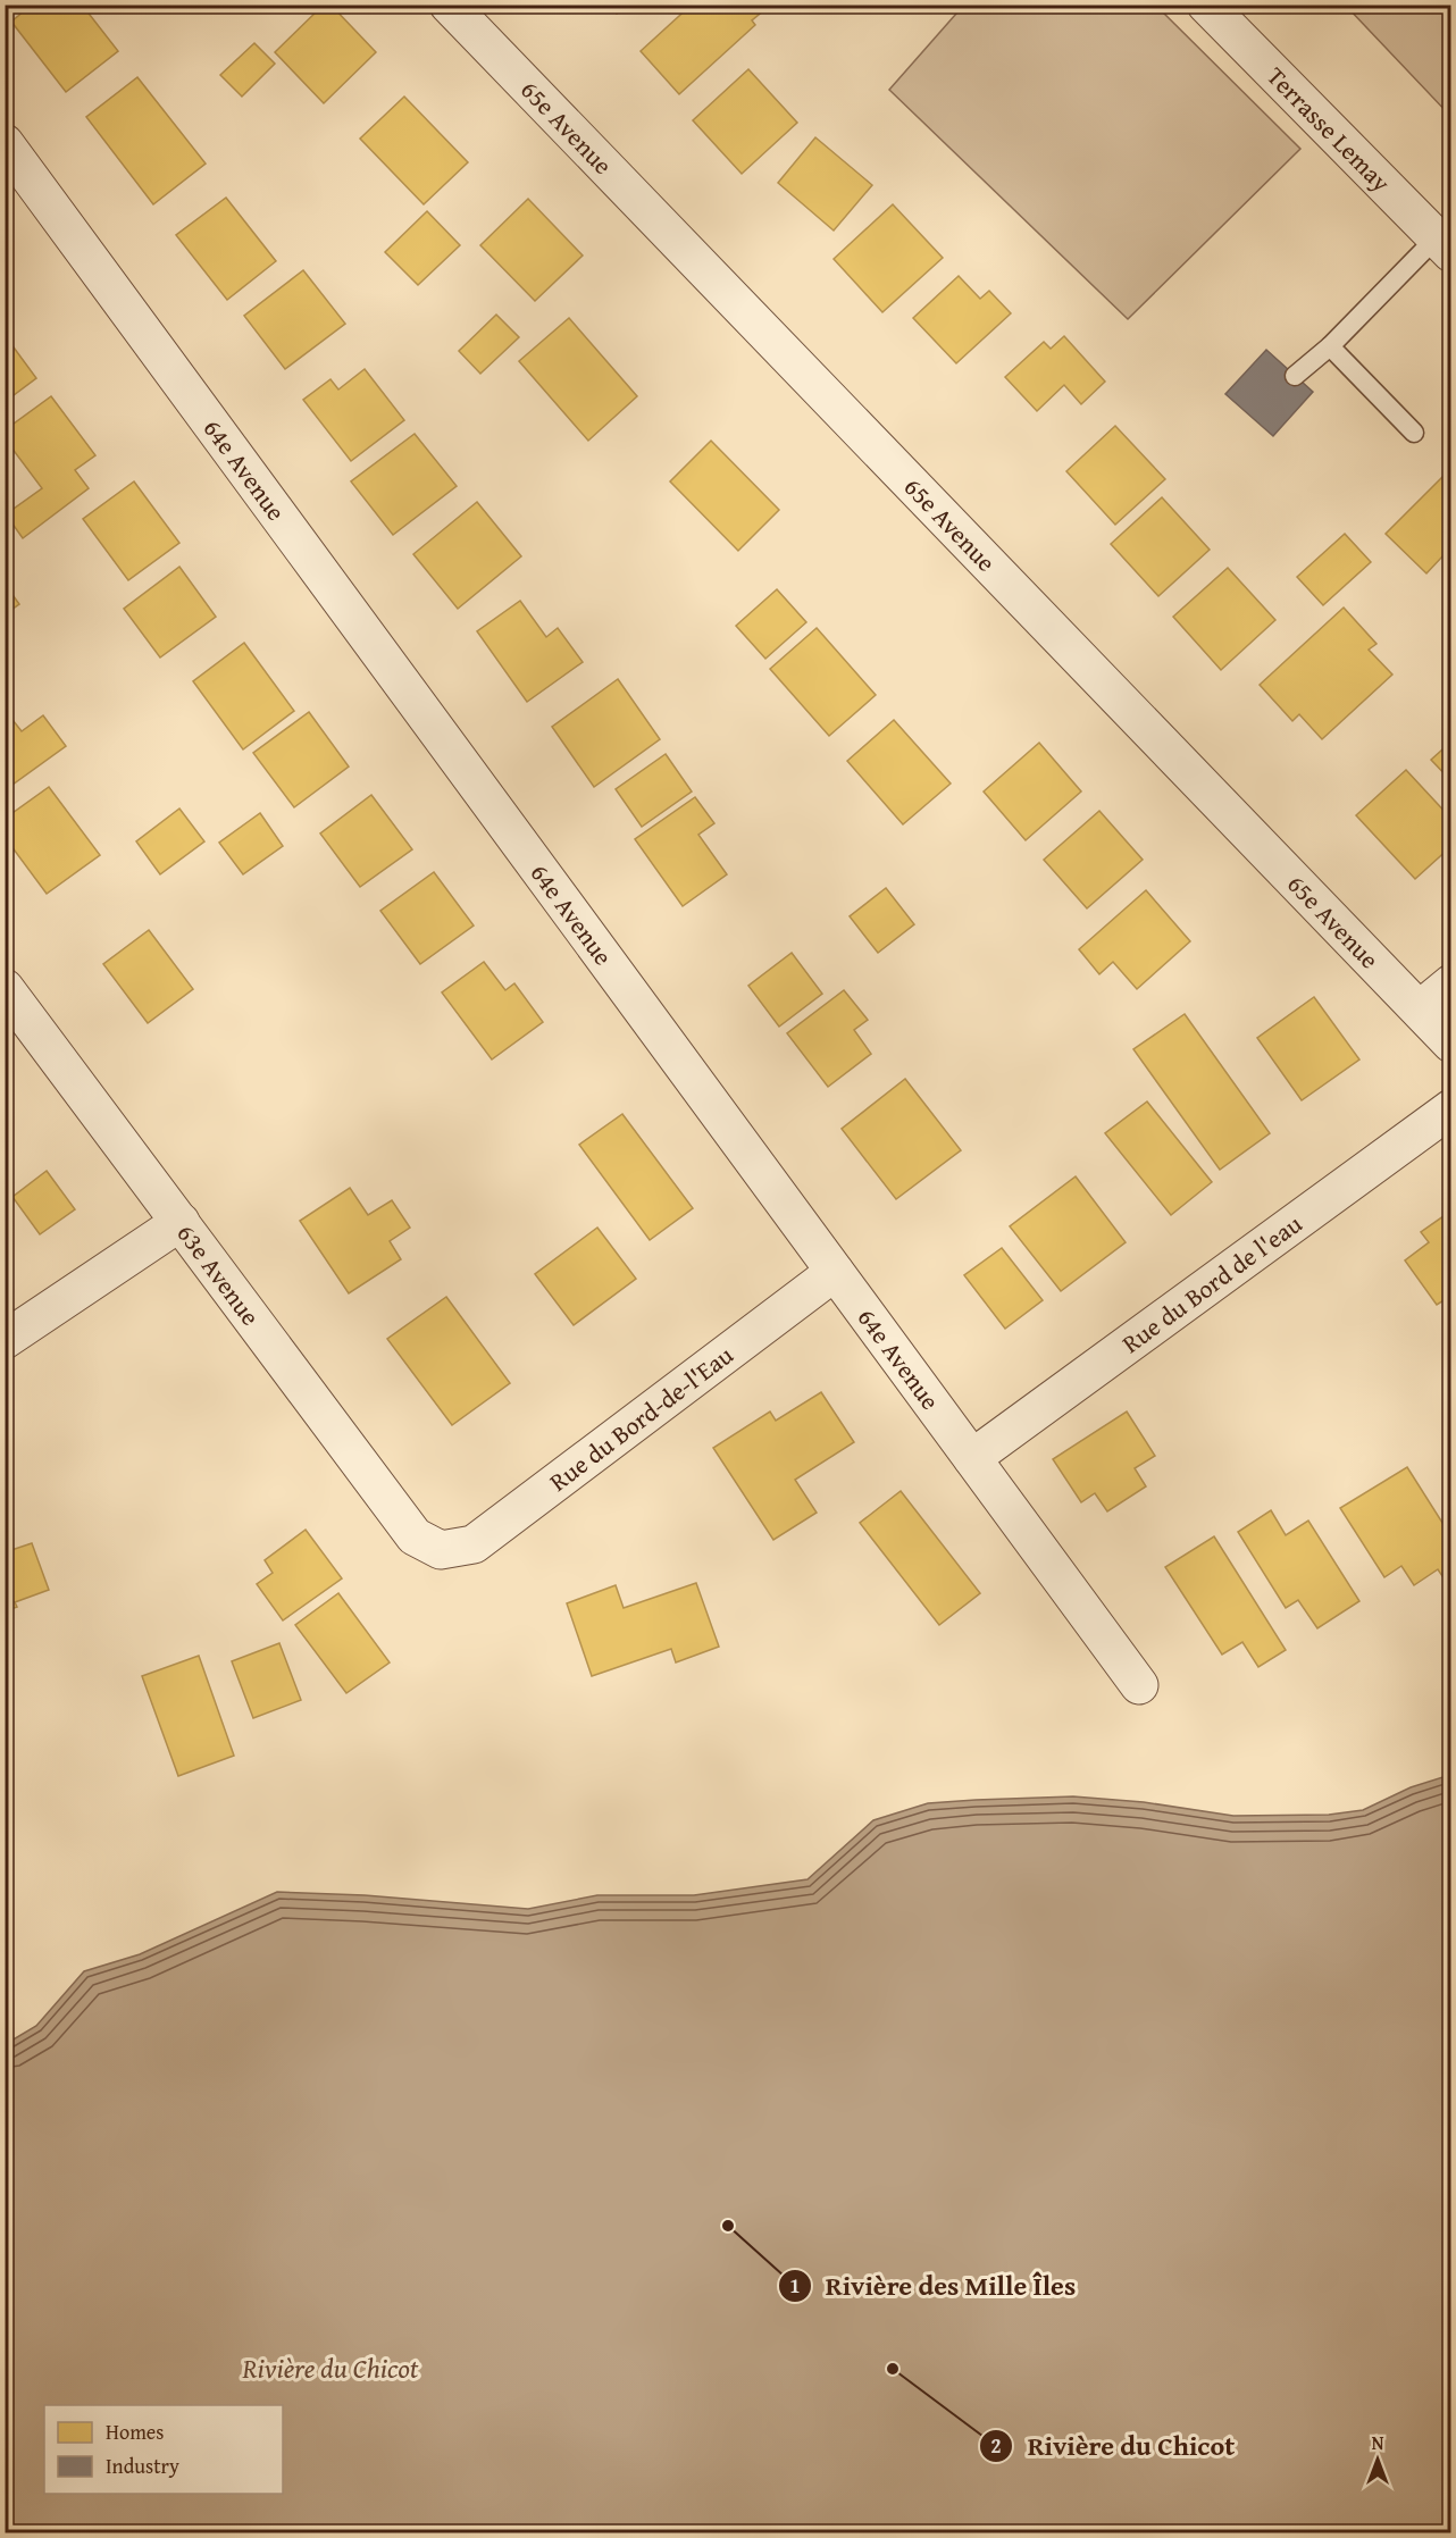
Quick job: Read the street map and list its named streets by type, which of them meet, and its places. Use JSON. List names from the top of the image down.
{
  "streets": {
    "street": [
      "65e Avenue",
      "Terrasse Lemay",
      "64e Avenue",
      "63e Avenue",
      "Rue du Bord de l'eau",
      "Rue du Bord-de-l'Eau"
    ]
  },
  "crossings": [
    ["64e Avenue", "Rue du Bord de l'eau"],
    ["64e Avenue", "Rue du Bord-de-l'Eau"],
    ["63e Avenue", "Rue du Bord-de-l'Eau"]
  ],
  "water": ["Rivière du Chicot"],
  "places": ["Rivière des Mille Îles", "Rivière du Chicot"],
  "legend": ["Homes", "Industry"],
  "north": "top"
}
